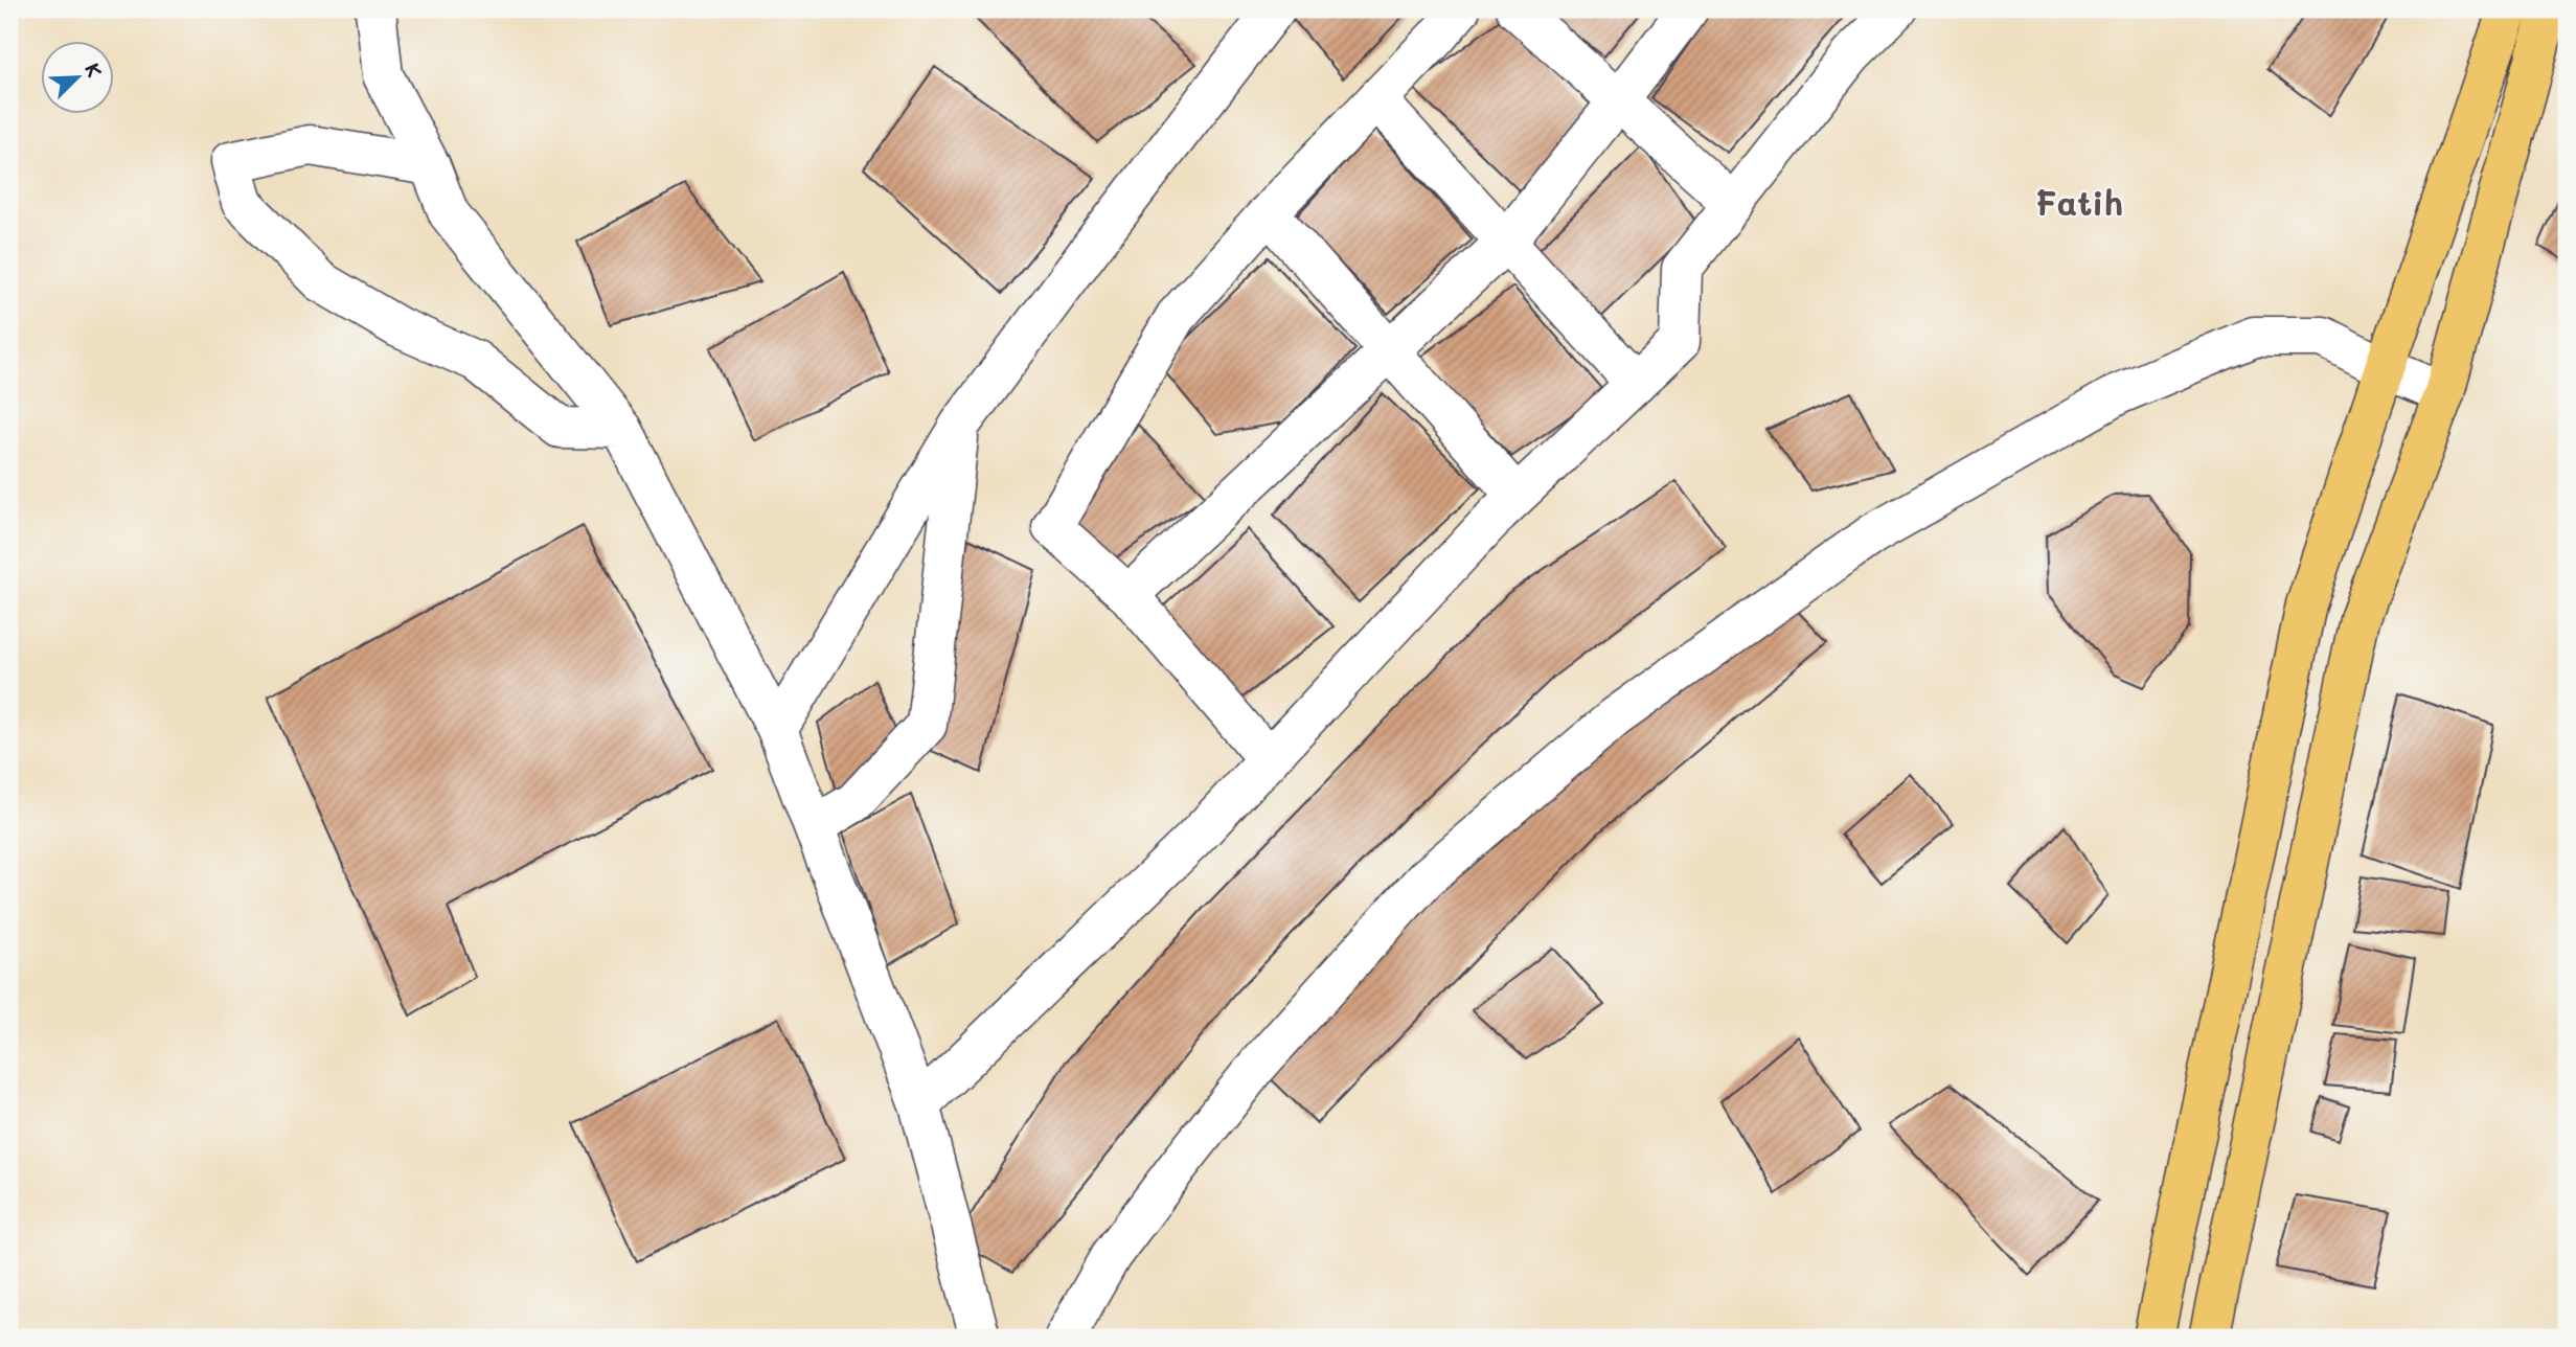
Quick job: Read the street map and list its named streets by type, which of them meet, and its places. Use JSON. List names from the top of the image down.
{
  "districts": ["Fatih"],
  "north": "top right"
}
